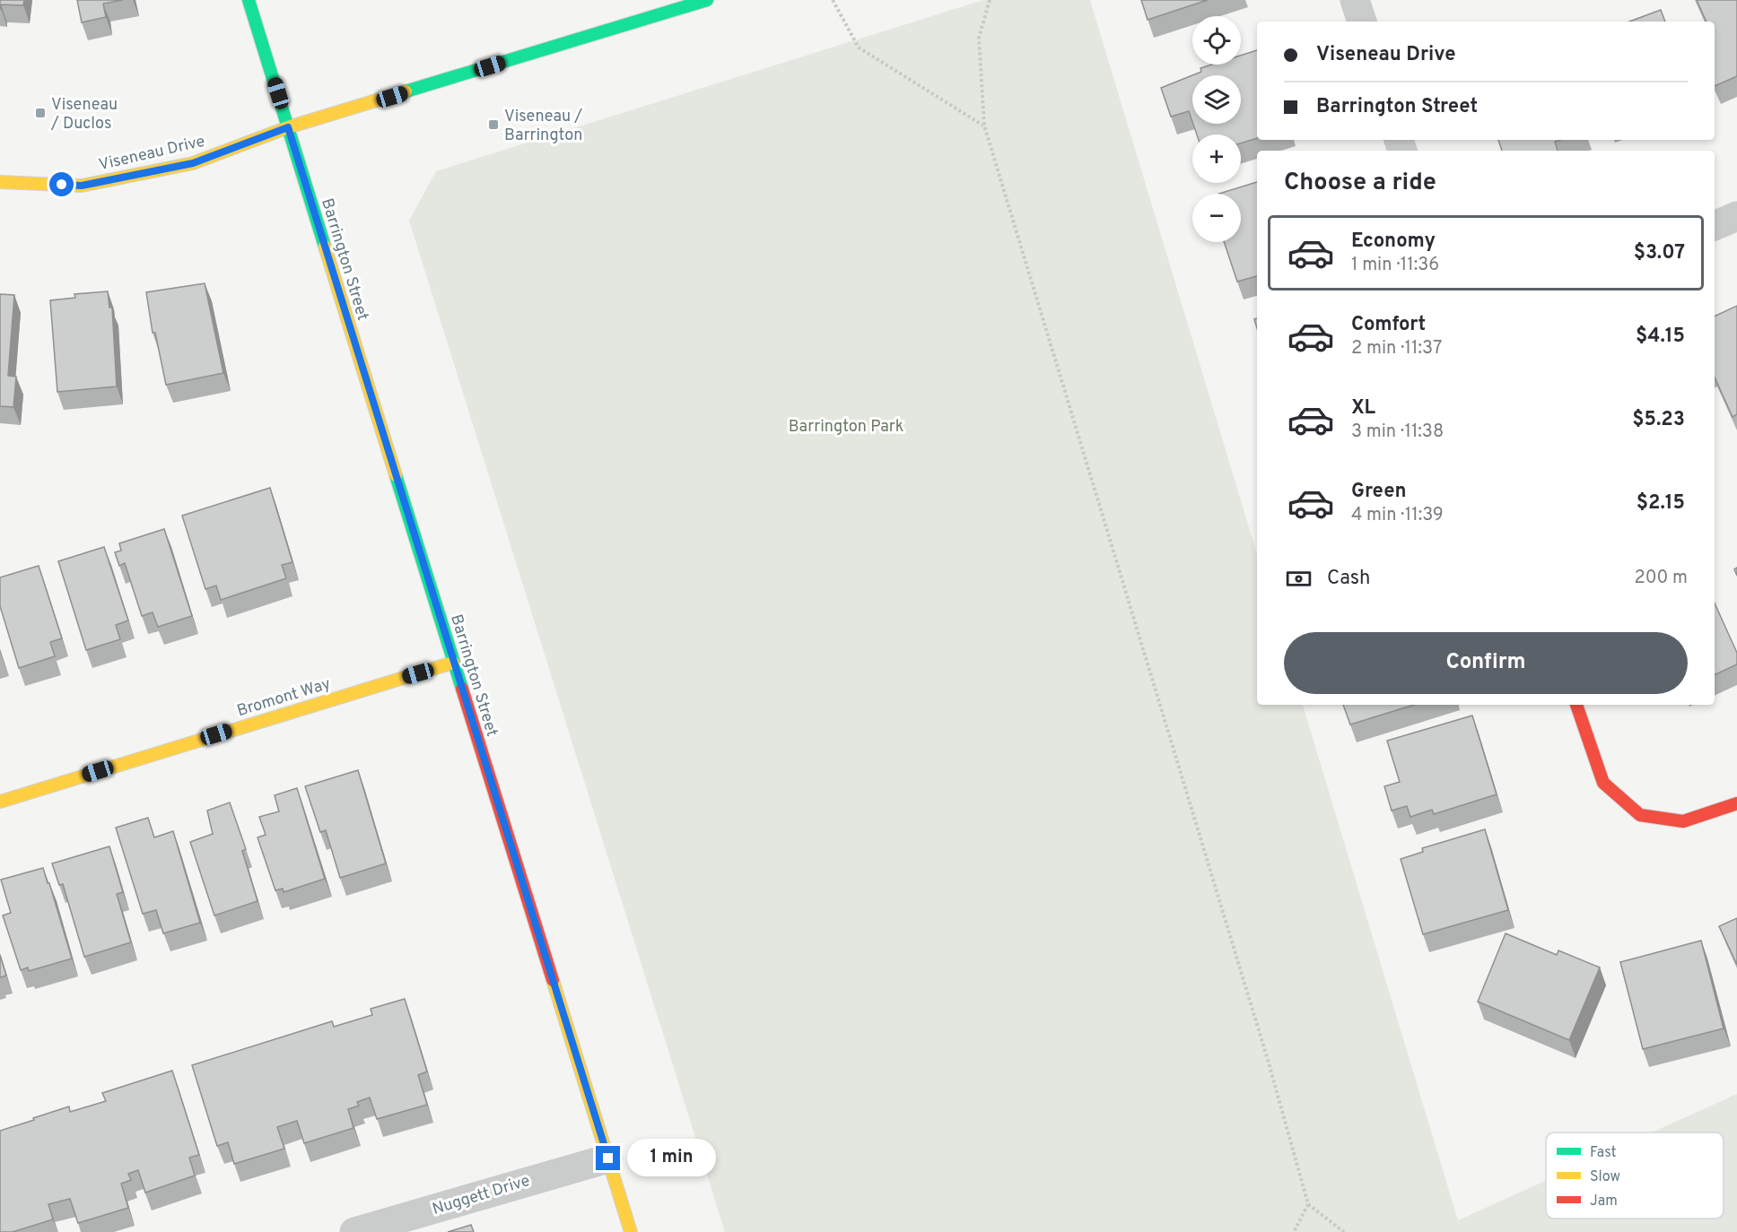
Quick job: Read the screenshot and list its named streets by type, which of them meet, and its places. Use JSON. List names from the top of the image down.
{
  "streets": {
    "street": [
      "Viseneau Drive",
      "Barrington Street",
      "Bromont Way",
      "Nuggett Drive"
    ]
  },
  "crossings": [
    ["Viseneau Drive", "Barrington Street"],
    ["Barrington Street", "Bromont Way"],
    ["Barrington Street", "Nuggett Drive"]
  ],
  "parks": ["Barrington Park"],
  "places": {
    "transit": ["Viseneau / Duclos", "Viseneau / Barrington"]
  },
  "legend": ["Fast", "Slow", "Jam"],
  "page": {
    "map_buttons": ["+", "−"],
    "banner": ["Viseneau Drive", "Barrington Street"],
    "heading": "Choose a ride",
    "list": [
      {
        "name": "Economy",
        "note": "1 min · 11:36",
        "value": "$3.07"
      },
      {
        "name": "Comfort",
        "note": "2 min · 11:37",
        "value": "$4.15"
      },
      {
        "name": "XL",
        "note": "3 min · 11:38",
        "value": "$5.23"
      },
      {
        "name": "Green",
        "note": "4 min · 11:39",
        "value": "$2.15"
      }
    ],
    "pay": ["Cash", "200 m"],
    "buttons": "Confirm",
    "bubble": "1 min"
  }
}
